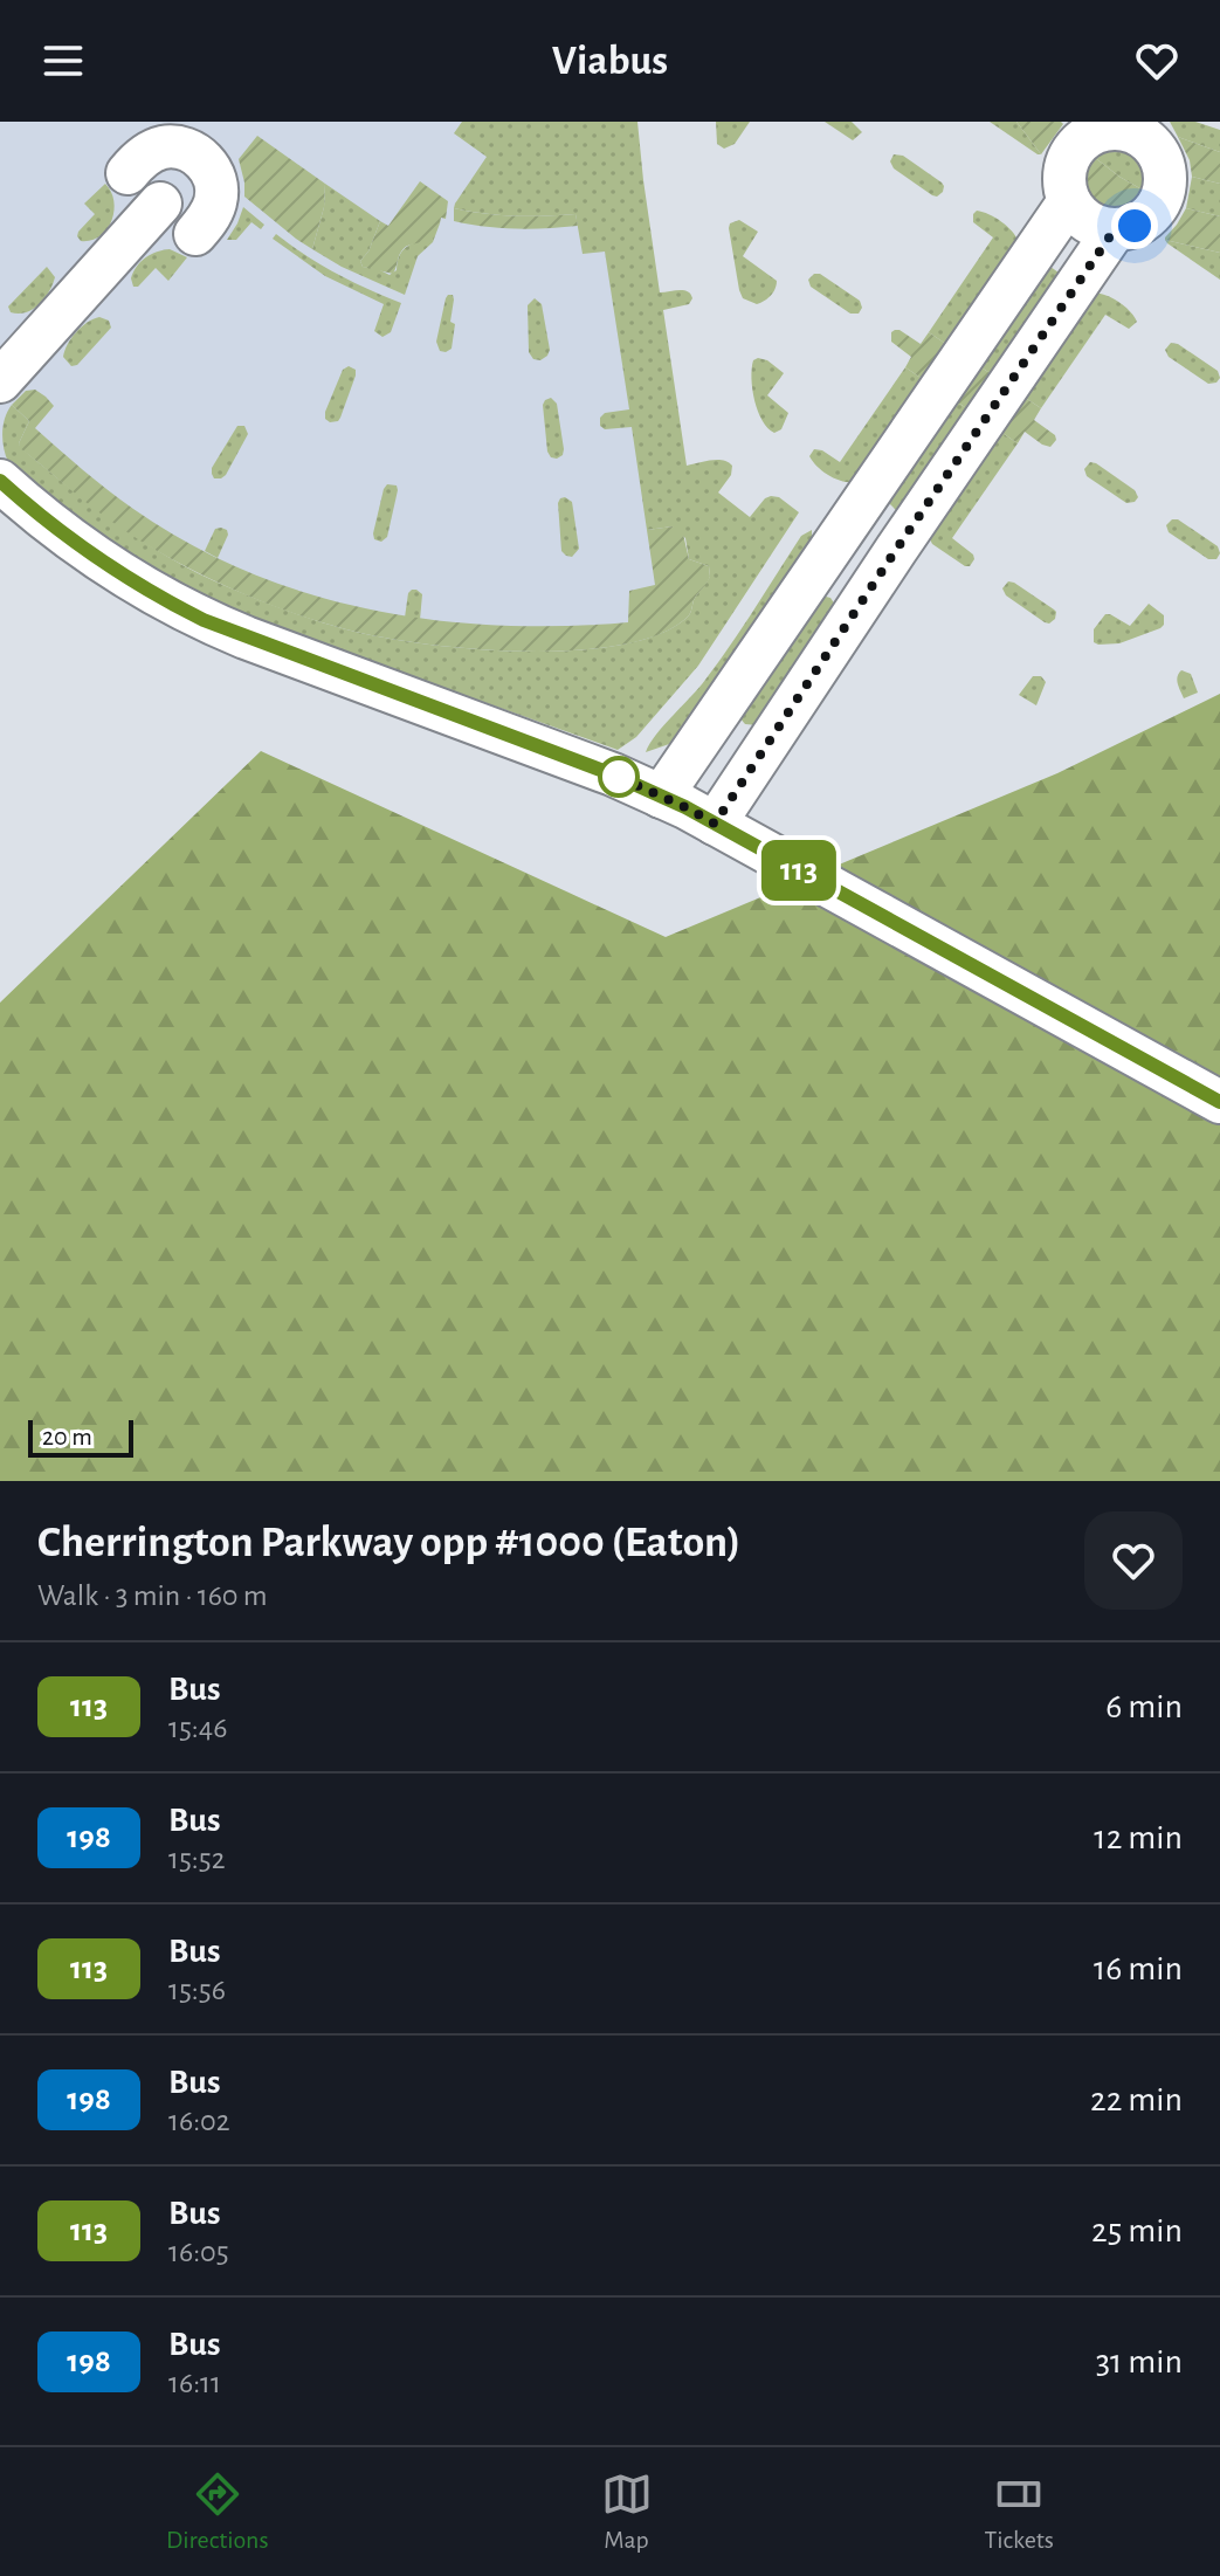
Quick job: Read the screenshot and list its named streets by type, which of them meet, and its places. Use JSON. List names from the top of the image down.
{
  "lines": ["bus line 113"],
  "scale_bar": "20 m",
  "page": {
    "header": "Viabus",
    "on_map": "113",
    "scale": "20 m",
    "heading": ["Cherrington Parkway opp #1000 (Eaton)", "Walk · 3 min · 160 m"],
    "list": [
      {
        "mark": "113",
        "name": "Bus",
        "note": "15:46",
        "value": "6 min"
      },
      {
        "mark": "198",
        "name": "Bus",
        "note": "15:52",
        "value": "12 min"
      },
      {
        "mark": "113",
        "name": "Bus",
        "note": "15:56",
        "value": "16 min"
      },
      {
        "mark": "198",
        "name": "Bus",
        "note": "16:02",
        "value": "22 min"
      },
      {
        "mark": "113",
        "name": "Bus",
        "note": "16:05",
        "value": "25 min"
      },
      {
        "mark": "198",
        "name": "Bus",
        "note": "16:11",
        "value": "31 min"
      }
    ],
    "tabs": ["Directions", "Map", "Tickets"]
  }
}
